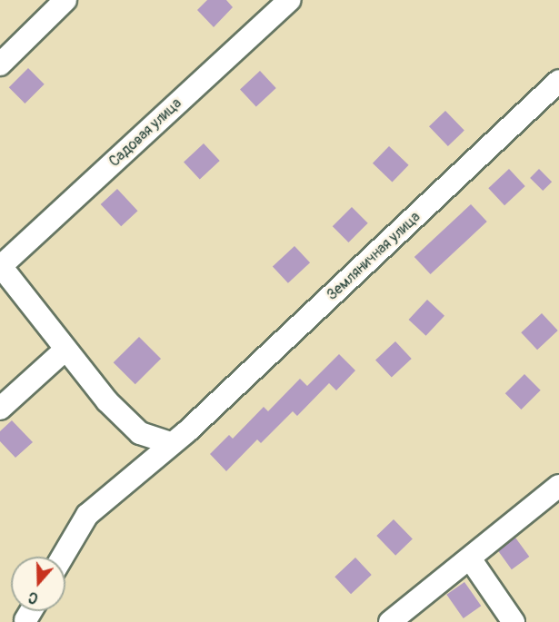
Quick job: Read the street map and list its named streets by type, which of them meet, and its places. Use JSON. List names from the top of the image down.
{
  "streets": {
    "street": ["Садовая улица", "Земляничная улица"]
  },
  "north": "bottom"
}
